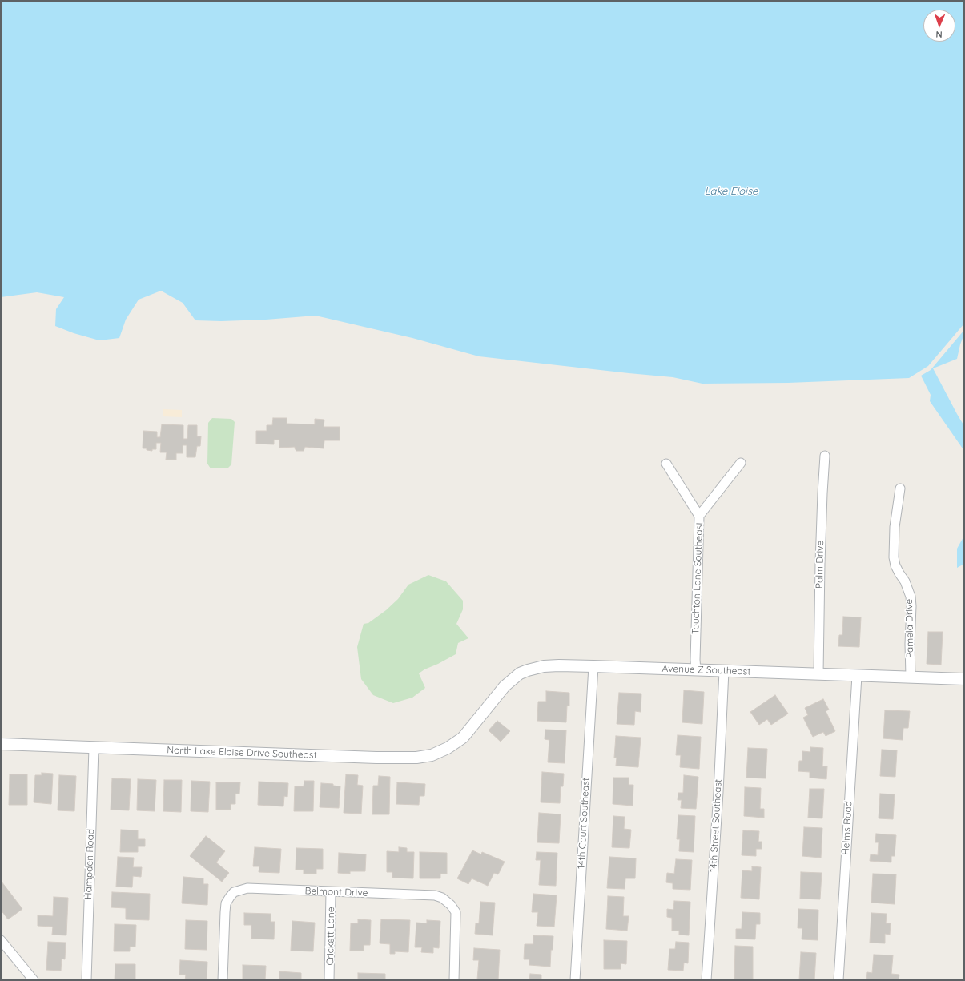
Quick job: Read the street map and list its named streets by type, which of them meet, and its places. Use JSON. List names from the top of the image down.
{
  "streets": {
    "street": [
      "Palm Drive",
      "Touchton Lane Southeast",
      "Pamela Drive",
      "Avenue Z Southeast",
      "North Lake Eloise Drive Southeast",
      "14th Court Southeast",
      "14th Street Southeast",
      "Helms Road",
      "Hampden Road",
      "Belmont Drive",
      "Crickett Lane"
    ]
  },
  "crossings": [
    ["Palm Drive", "Avenue Z Southeast"],
    ["Touchton Lane Southeast", "Avenue Z Southeast"],
    ["Pamela Drive", "Avenue Z Southeast"],
    ["Avenue Z Southeast", "North Lake Eloise Drive Southeast"],
    ["Avenue Z Southeast", "14th Court Southeast"],
    ["Avenue Z Southeast", "14th Street Southeast"],
    ["Avenue Z Southeast", "Helms Road"],
    ["North Lake Eloise Drive Southeast", "Hampden Road"],
    ["Belmont Drive", "Crickett Lane"]
  ],
  "water": ["Lake Eloise"],
  "north": "bottom"
}
